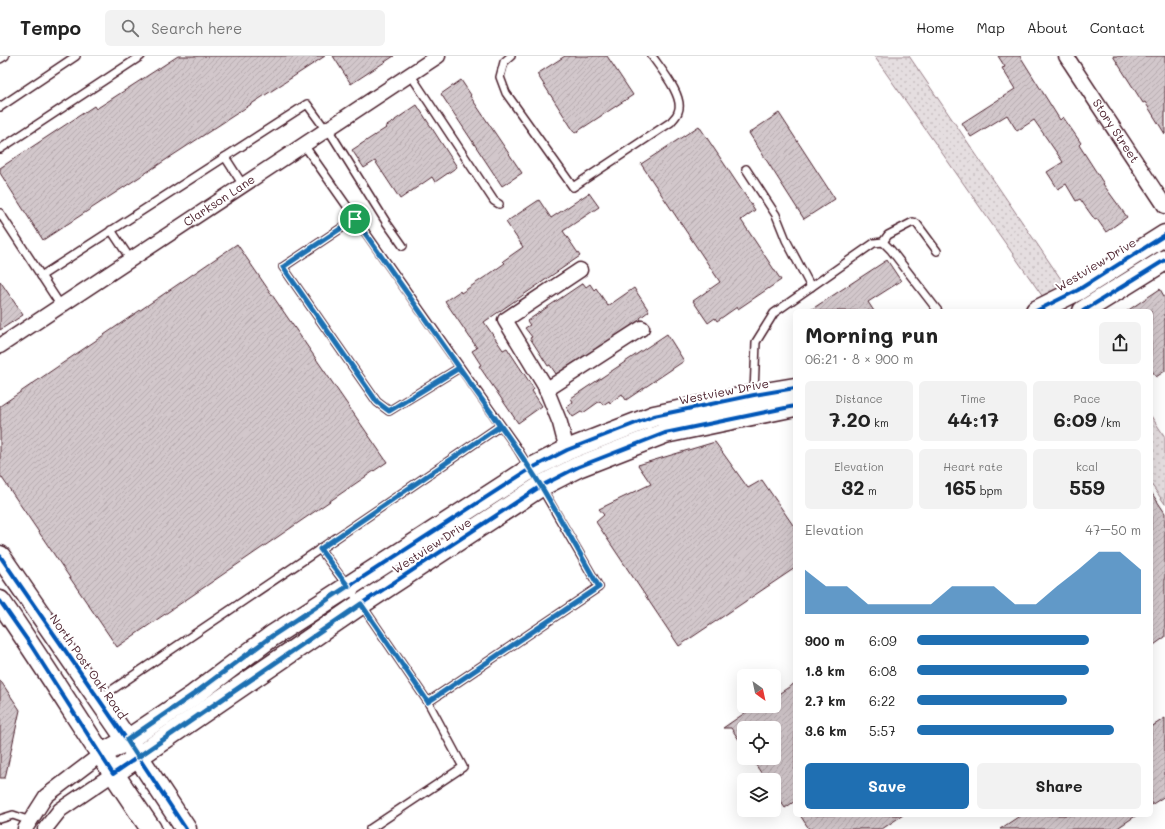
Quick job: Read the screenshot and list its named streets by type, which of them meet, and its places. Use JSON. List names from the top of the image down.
{
  "streets": {
    "main road": ["Westview Drive", "North Post Oak Road"],
    "street": ["Story Street", "Clarkson Lane"]
  },
  "crossings": [
    ["Westview Drive", "North Post Oak Road"]
  ],
  "north": "bottom right",
  "page": {
    "header": "Tempo",
    "search": "Search here",
    "nav": [
      "Home",
      "Map",
      "About",
      "Contact"
    ],
    "heading": ["Morning run", "06:21 · 8 × 900 m"],
    "stats": [
      ["Distance", "7.20 km"],
      ["Time", "44:17"],
      ["Pace", "6:09 /km"],
      ["Elevation", "32 m"],
      ["Heart rate", "165 bpm"],
      ["kcal", "559"]
    ],
    "chart": ["Elevation", "47–50 m"],
    "list": [
      {
        "name": "900 m",
        "note": "6:09"
      },
      {
        "name": "1.8 km",
        "note": "6:08"
      },
      {
        "name": "2.7 km",
        "note": "6:22"
      },
      {
        "name": "3.6 km",
        "note": "5:57"
      }
    ],
    "buttons": ["Save", "Share"]
  }
}
